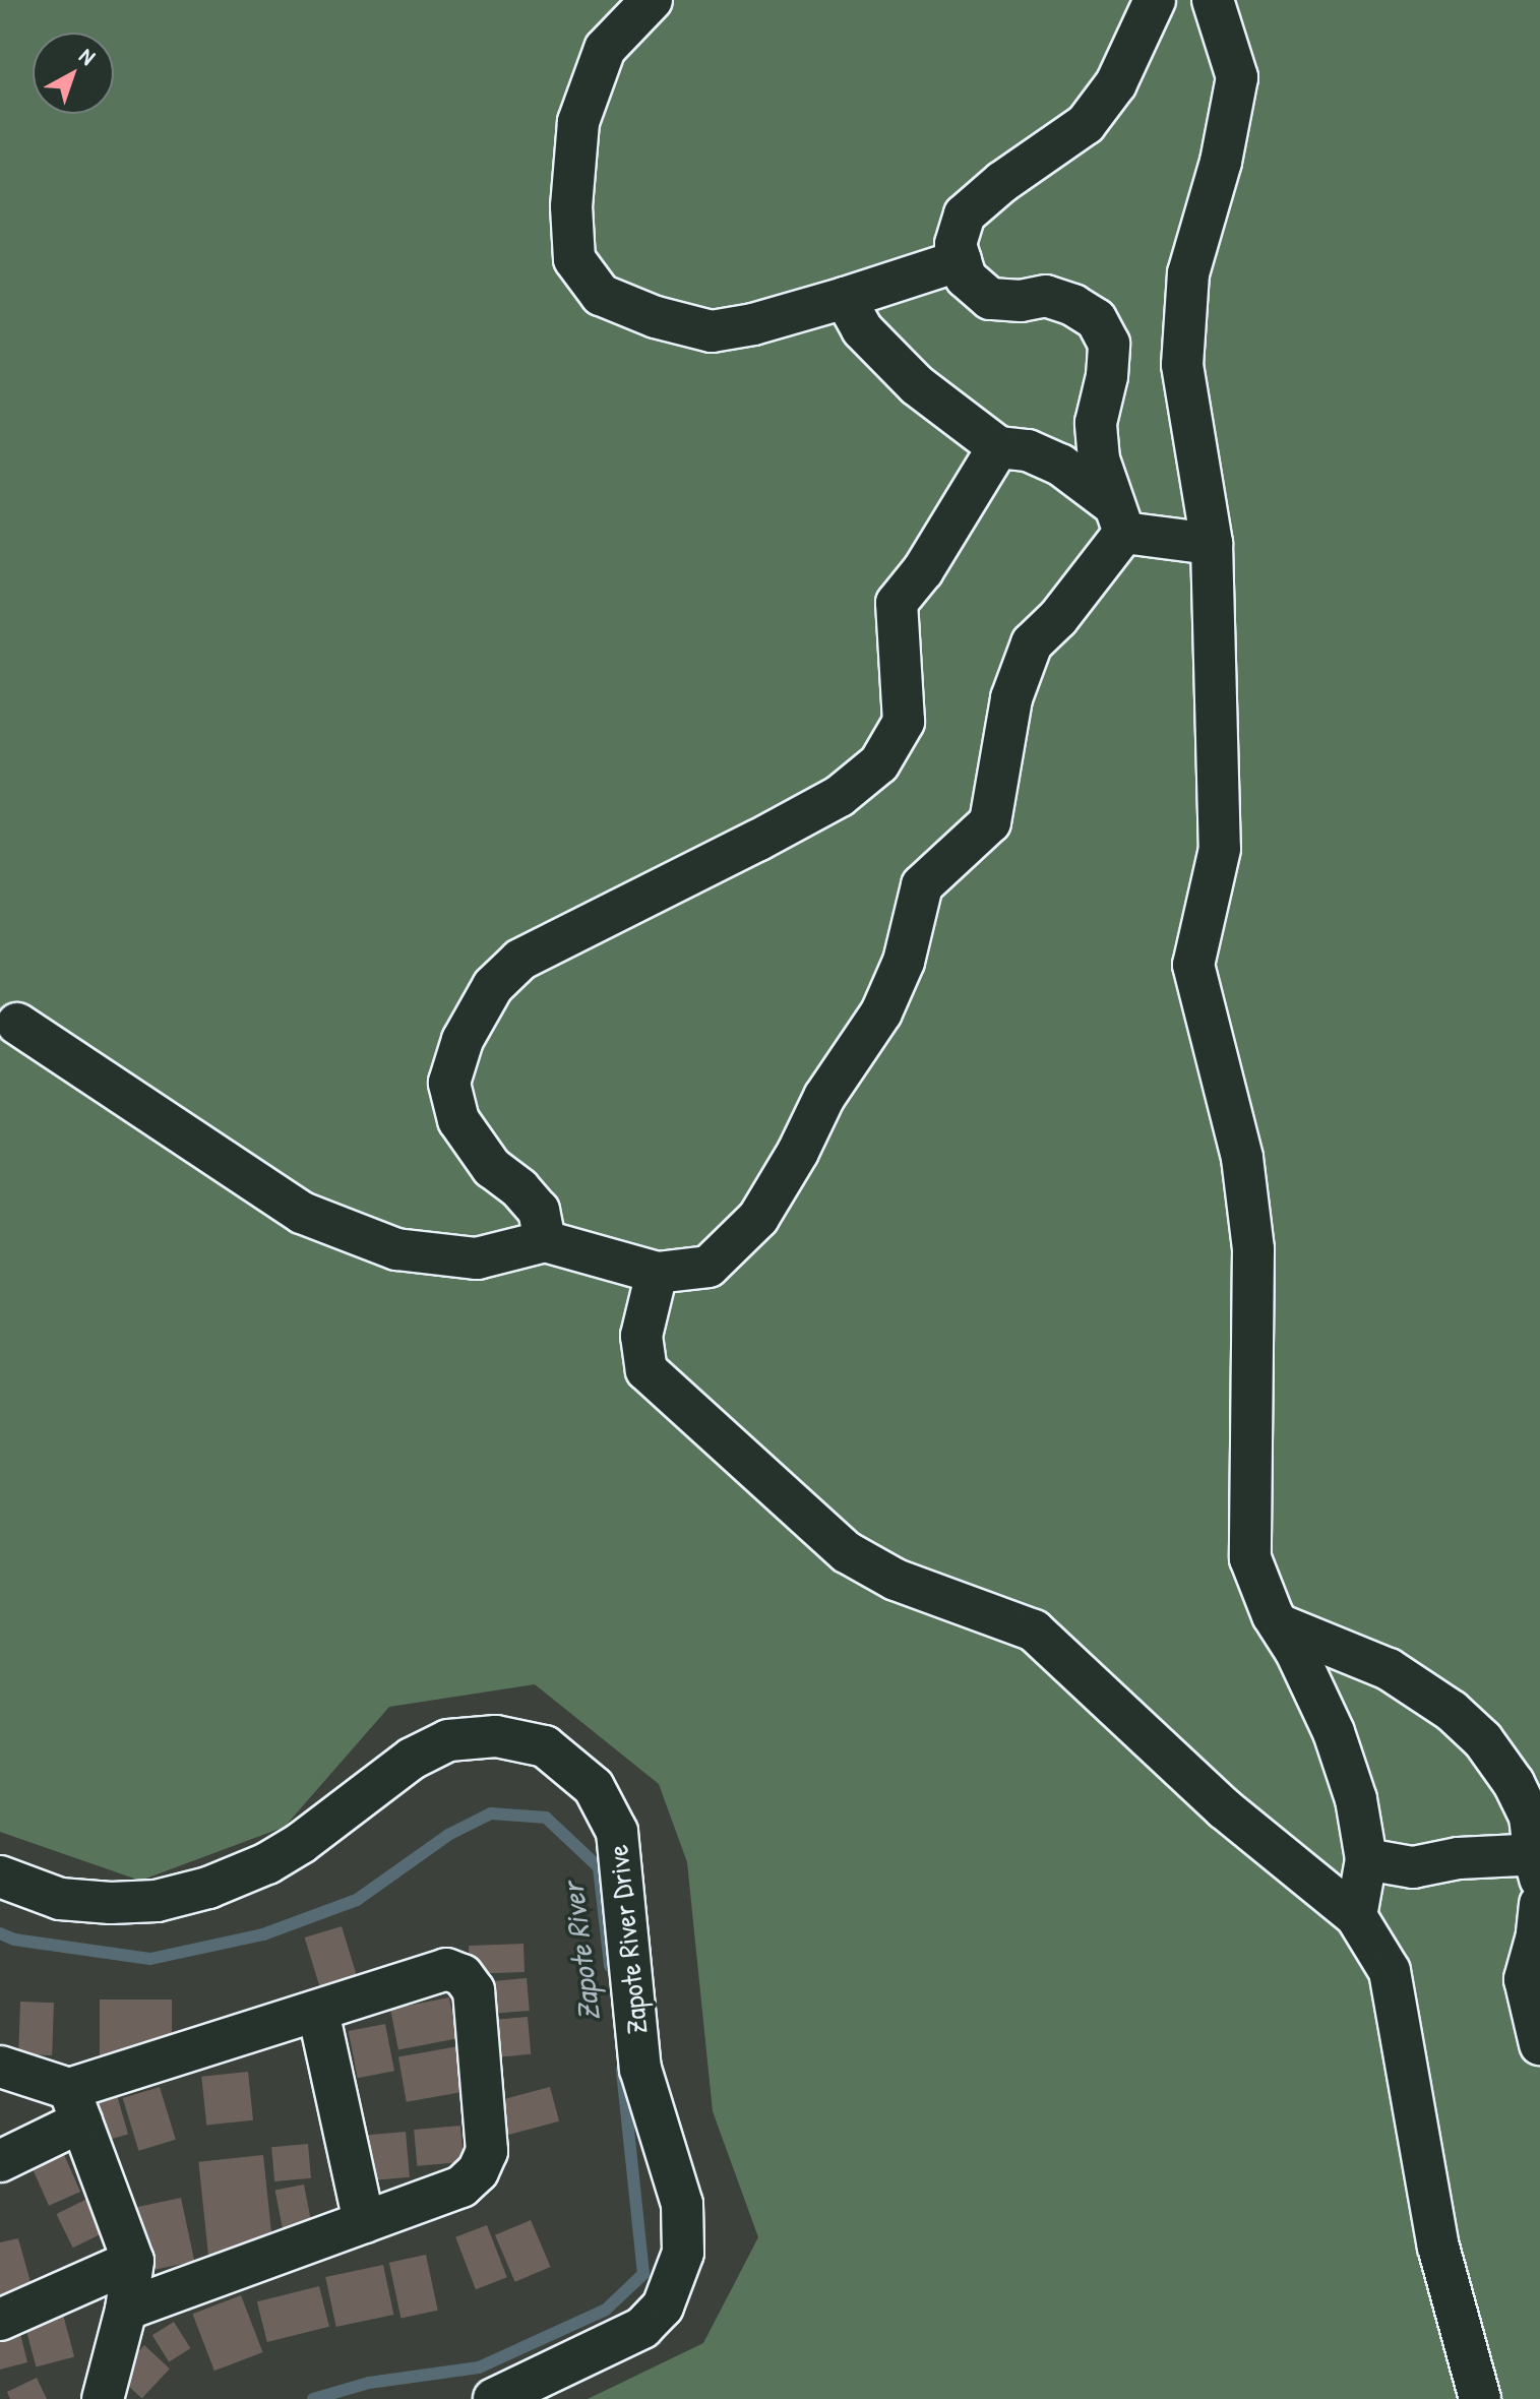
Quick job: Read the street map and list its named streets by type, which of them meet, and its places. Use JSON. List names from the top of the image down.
{
  "streets": {
    "street": ["Zapote River Drive"]
  },
  "water": ["Zapote River"],
  "north": "top right"
}
